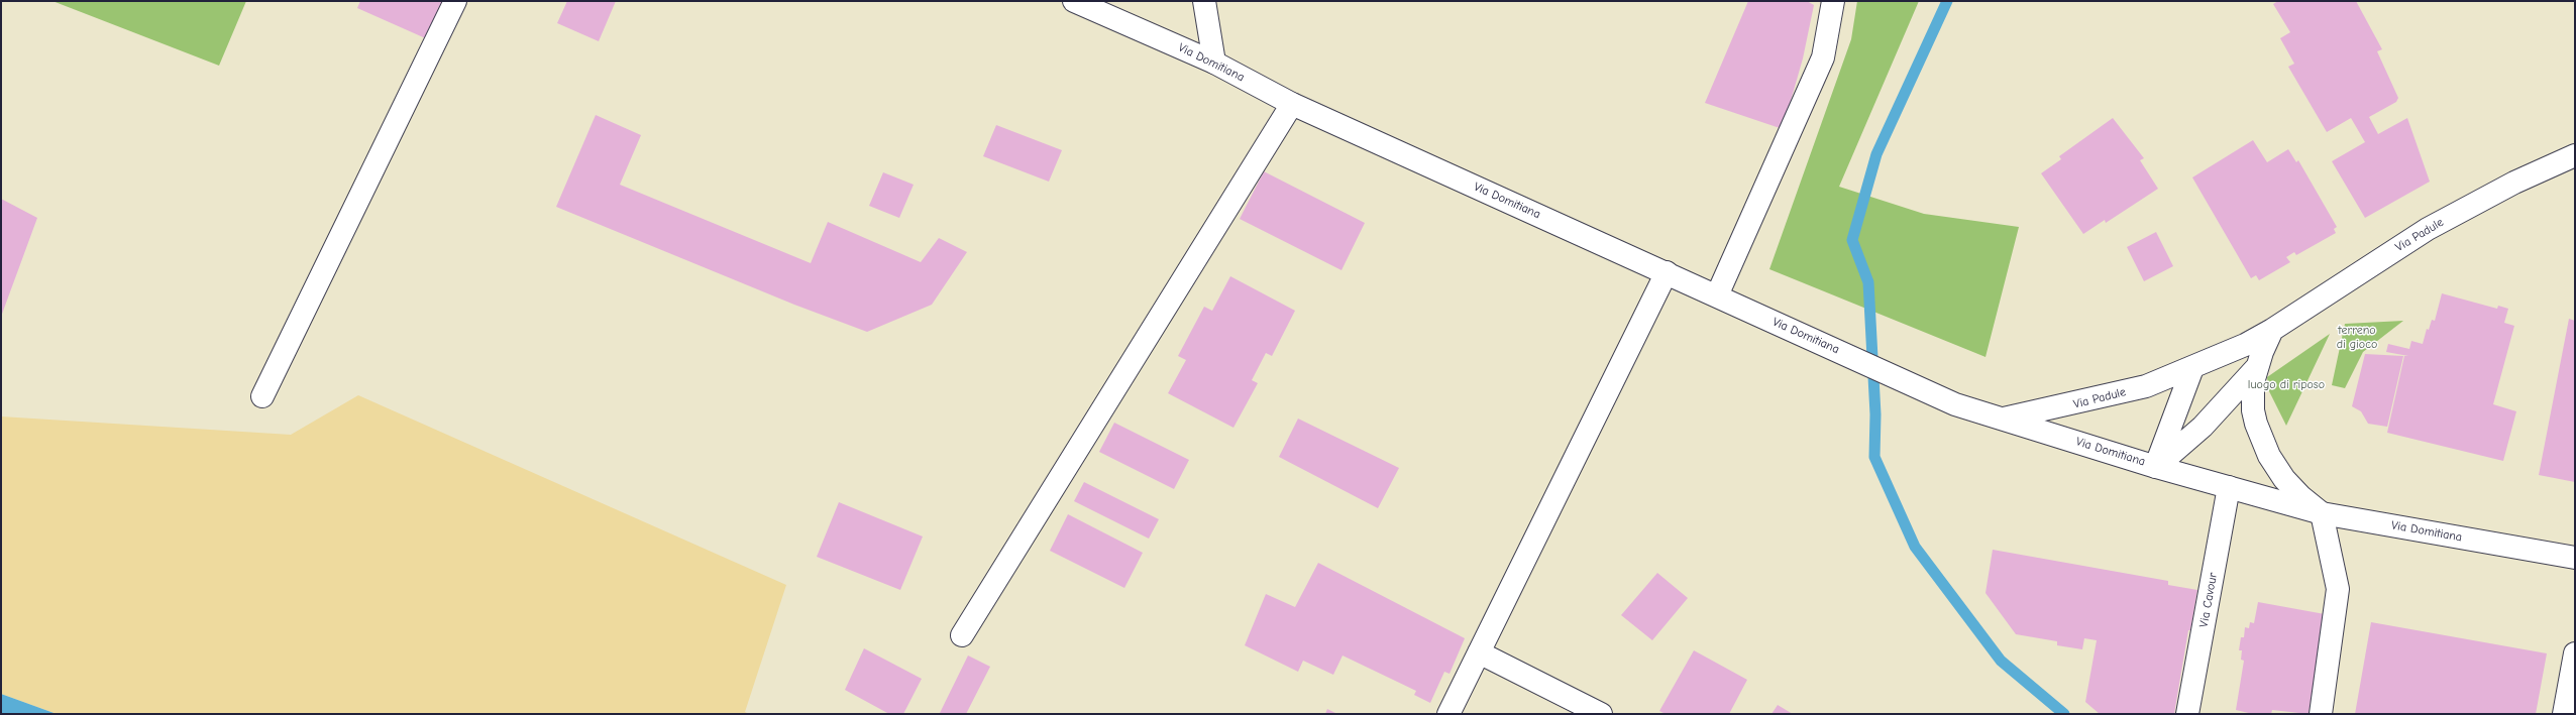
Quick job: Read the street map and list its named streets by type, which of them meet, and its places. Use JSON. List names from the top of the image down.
{
  "streets": {
    "street": ["Via Domitiana", "Via Padule", "Via Cavour"]
  },
  "crossings": [
    ["Via Domitiana", "Via Padule"],
    ["Via Domitiana", "Via Cavour"]
  ],
  "parks": ["terreno di gioco", "luogo di riposo"]
}
